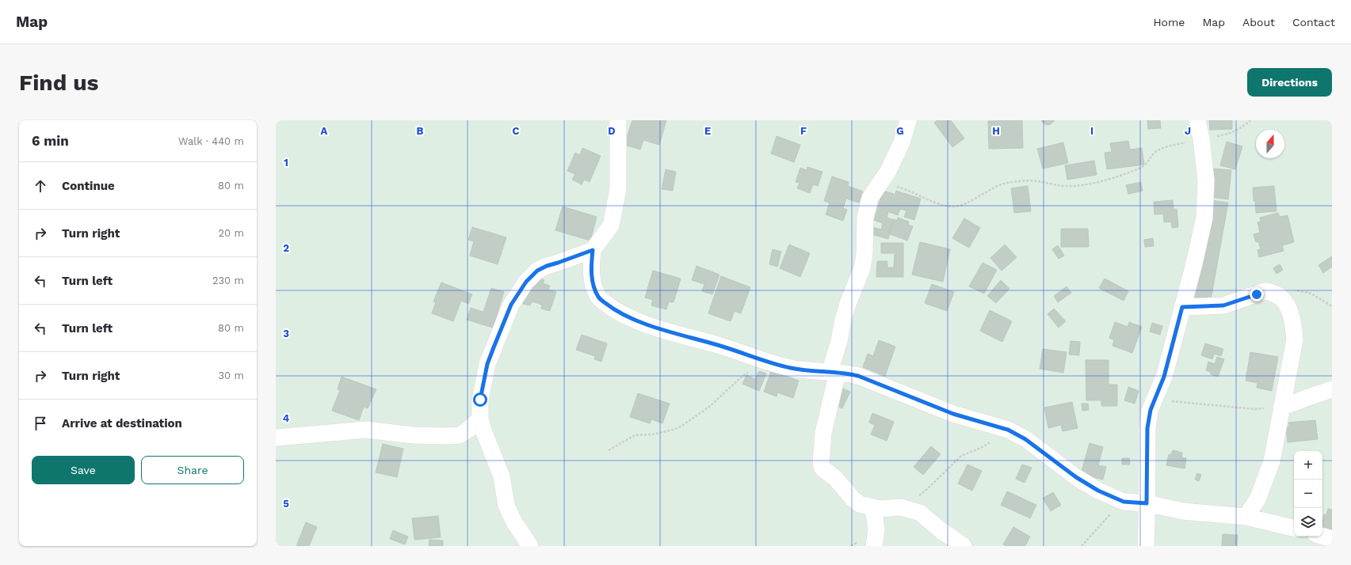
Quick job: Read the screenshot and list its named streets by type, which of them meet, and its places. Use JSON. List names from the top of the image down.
{
  "north": "top",
  "page": {
    "header": "Map",
    "nav": [
      "Home",
      "Map",
      "About",
      "Contact"
    ],
    "buttons": [
      "Directions",
      ["Save", "Share"]
    ],
    "title": "Find us",
    "heading": ["6 min", "Walk · 440 m"],
    "list": [
      ["Continue", "80 m"],
      ["Turn right", "20 m"],
      ["Turn left", "230 m"],
      ["Turn left", "80 m"],
      ["Turn right", "30 m"],
      "Arrive at destination"
    ],
    "map_buttons": ["+", "−"]
  },
  "grid": {
    "columns": [
      "A",
      "B",
      "C",
      "D",
      "E",
      "F",
      "G",
      "H",
      "I",
      "J"
    ],
    "rows": [
      "1",
      "2",
      "3",
      "4",
      "5"
    ]
  }
}
